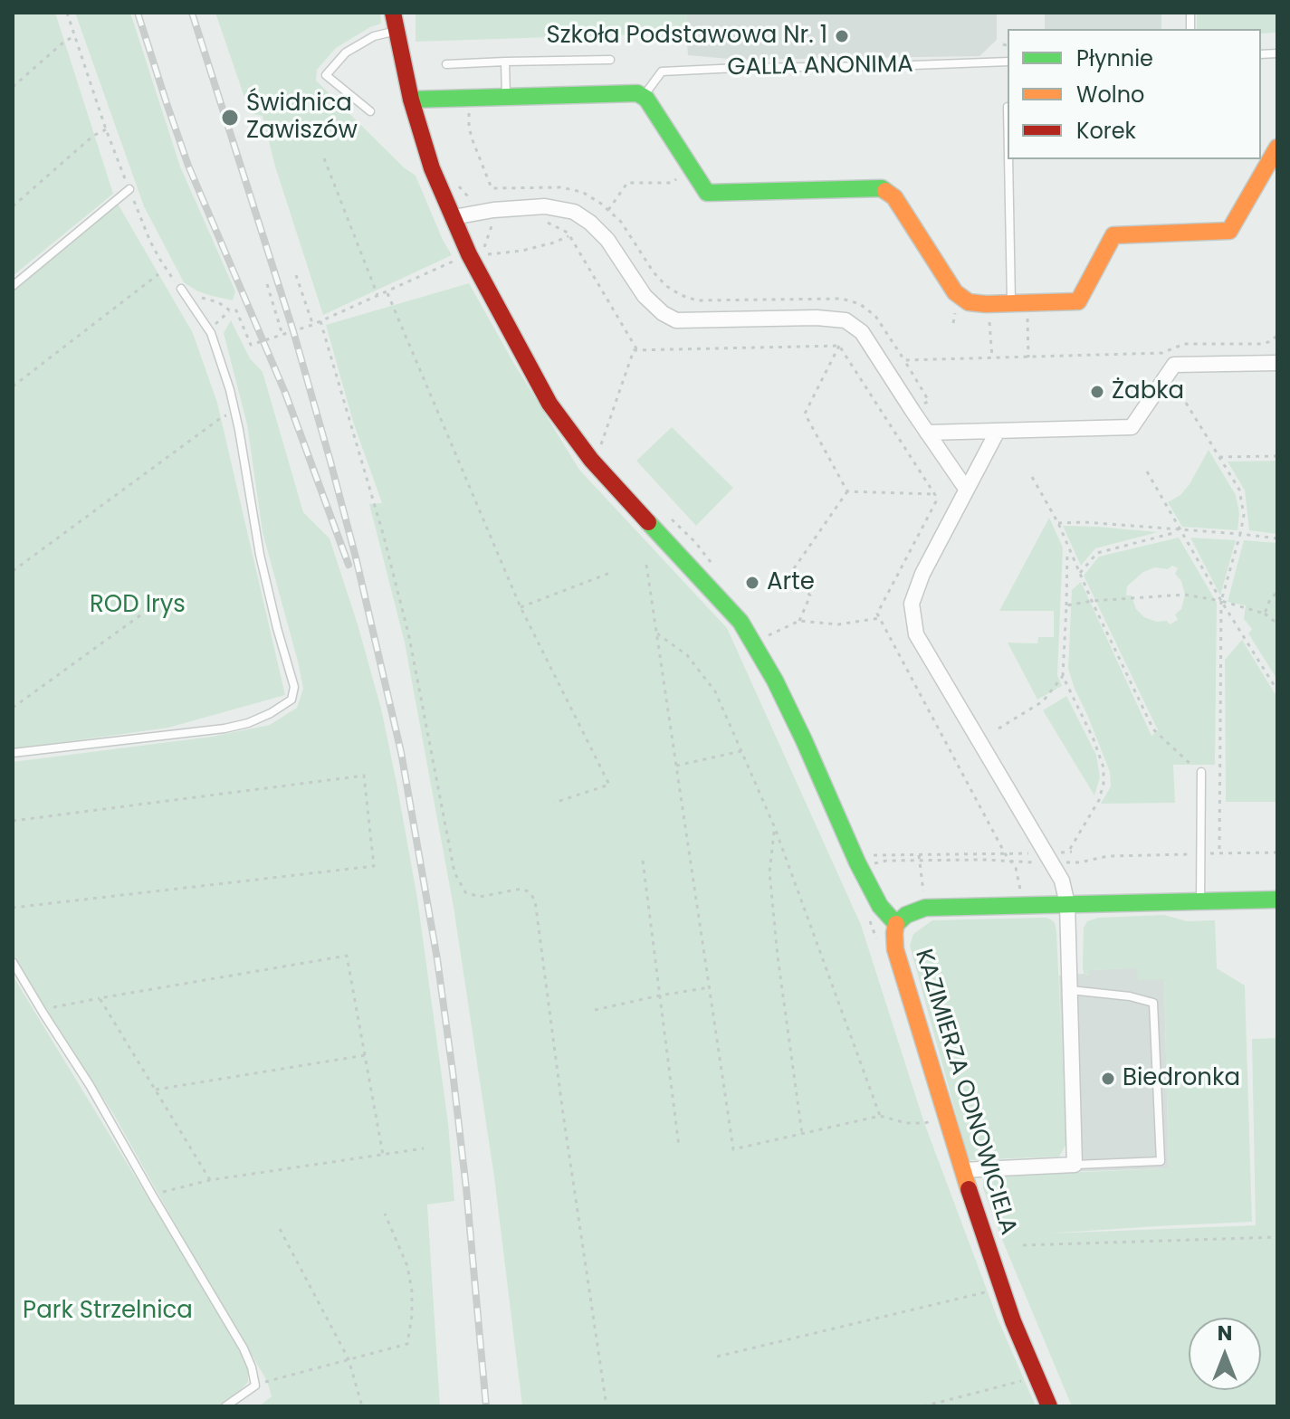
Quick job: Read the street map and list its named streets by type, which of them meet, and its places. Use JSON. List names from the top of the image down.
{
  "streets": {
    "street": ["KAZIMIERZA ODNOWICIELA"],
    "lane": ["GALLA ANONIMA"]
  },
  "parks": ["ROD Irys", "Park Strzelnica"],
  "places": [
    "Szkoła Podstawowa Nr. 1",
    "Świdnica Zawiszów",
    "Żabka",
    "Arte",
    "Biedronka"
  ],
  "legend": ["Płynnie", "Wolno", "Korek"],
  "north": "top"
}
